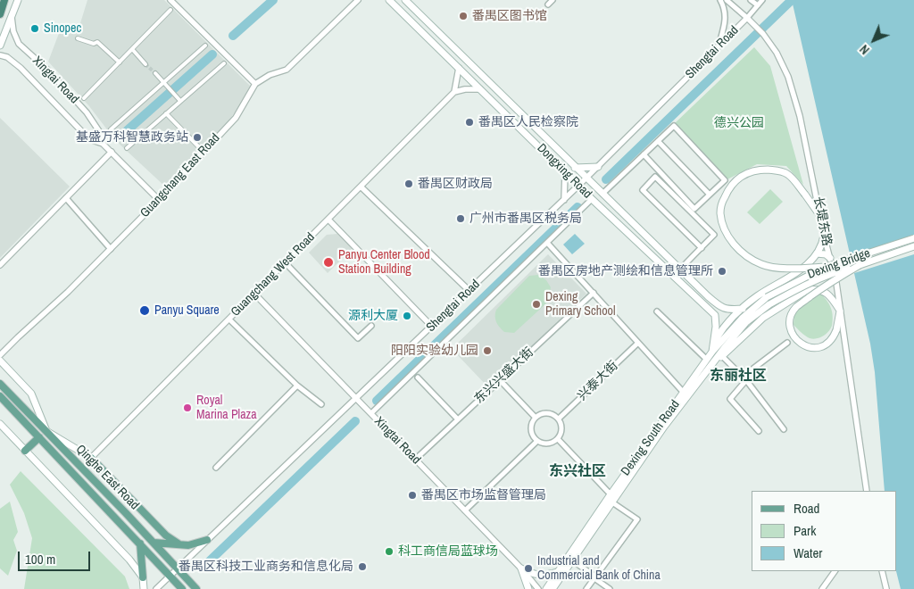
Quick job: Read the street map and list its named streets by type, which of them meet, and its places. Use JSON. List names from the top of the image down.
{
  "streets": {
    "main road": [
      "Dongxing Road",
      "Dexing Bridge",
      "Dexing South Road",
      "Qinghe East Road"
    ],
    "street": [
      "Shengtai Road",
      "Xingtai Road",
      "Guangchang East Road",
      "长堤东路",
      "Guangchang West Road",
      "东兴兴盛大街",
      "兴泰大街"
    ]
  },
  "crossings": [
    ["Shengtai Road", "Xingtai Road"],
    ["Shengtai Road", "Dongxing Road"],
    ["Shengtai Road", "长堤东路"],
    ["Shengtai Road", "Qinghe East Road"],
    ["Xingtai Road", "Guangchang East Road"],
    ["Xingtai Road", "Guangchang West Road"],
    ["Xingtai Road", "东兴兴盛大街"],
    ["Dongxing Road", "Dexing South Road"],
    ["Dexing Bridge", "Dexing South Road"]
  ],
  "districts": ["东丽社区", "东兴社区"],
  "parks": ["德兴公园"],
  "places": [
    "番禺区图书馆",
    "Sinopec",
    "番禺区人民检察院",
    "基盛万科智慧政务站",
    "番禺区财政局",
    "广州市番禺区税务局",
    "Panyu Center Blood Station Building",
    "番禺区房地产测绘和信息管理所",
    "Dexing Primary School",
    "Panyu Square",
    "源利大厦",
    "阳阳实验幼儿园",
    "Royal Marina Plaza",
    "番禺区市场监督管理局",
    "科工商信局蓝球场",
    "番禺区科技工业商务和信息化局",
    "Industrial and Commercial Bank of China"
  ],
  "legend": ["Road", "Park", "Water"],
  "scale_bar": "100 m",
  "north": "bottom left"
}
